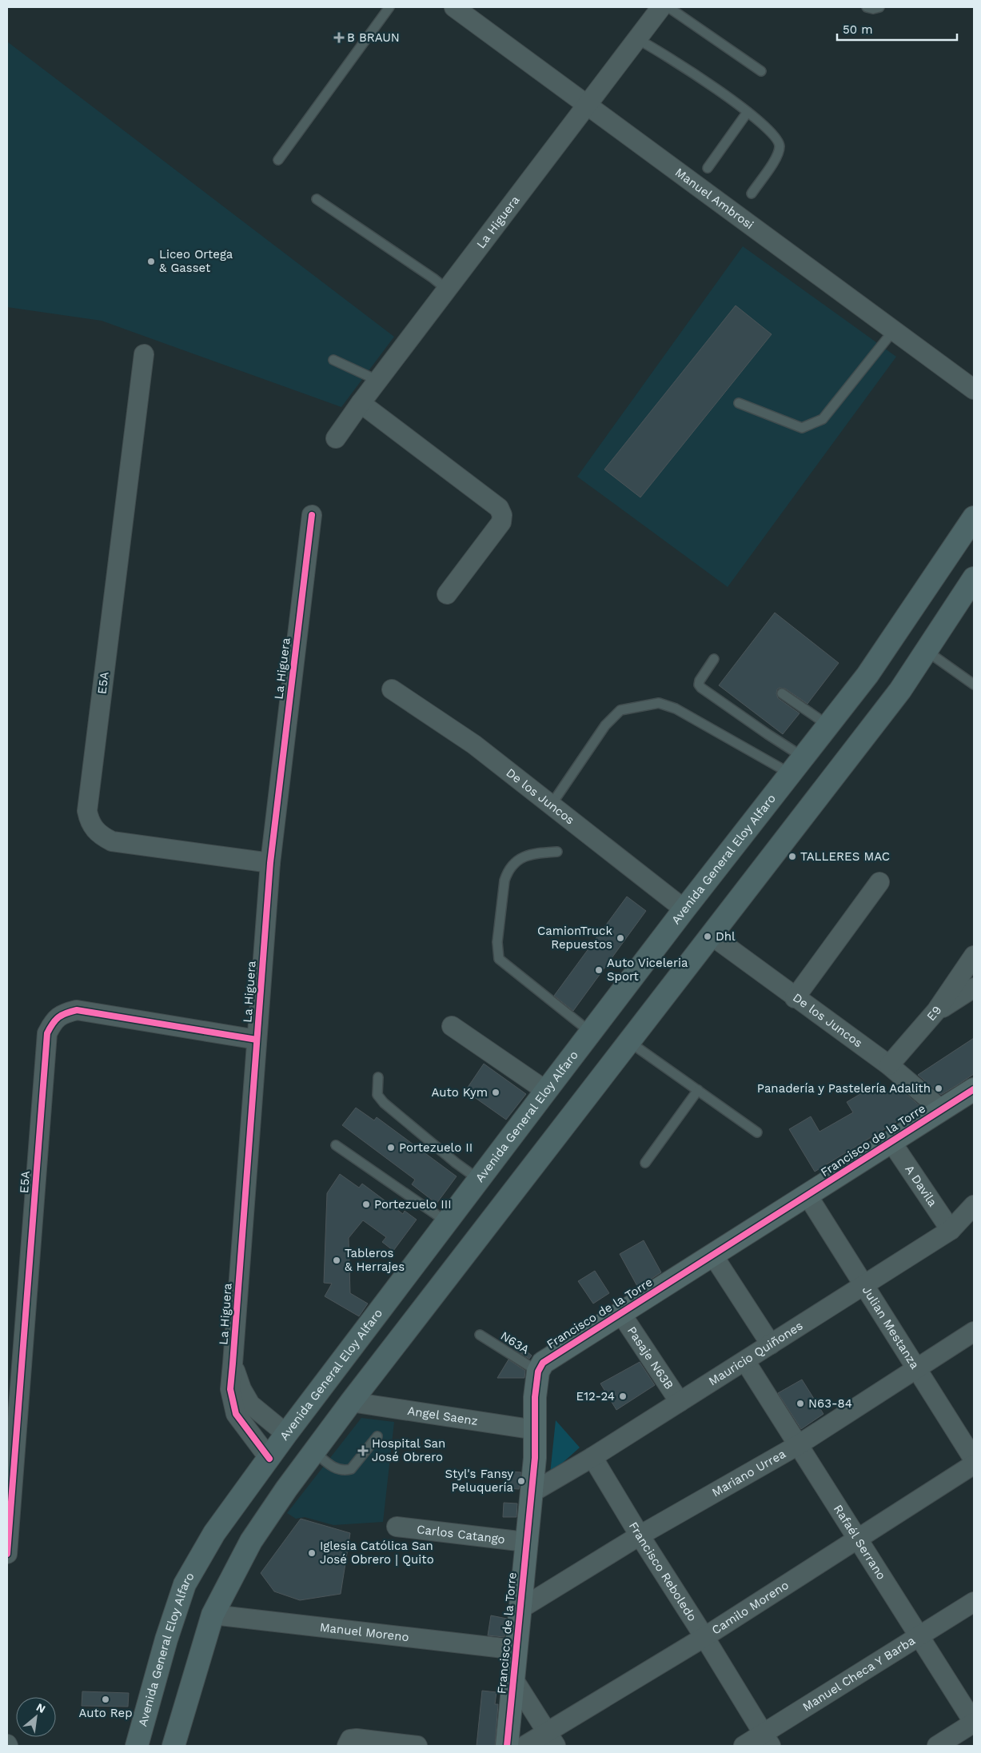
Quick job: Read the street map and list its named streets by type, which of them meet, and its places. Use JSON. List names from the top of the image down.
{
  "streets": {
    "main road": ["Avenida General Eloy Alfaro"],
    "street": [
      "Manuel Ambrosi",
      "La Higuera",
      "E5A",
      "De los Juncos",
      "E9",
      "Francisco de la Torre",
      "A Davila",
      "Julian Mestanza",
      "Mauricio Quiñones",
      "Pasaje N63B",
      "Angel Saenz",
      "Mariano Urrea",
      "Carlos Catango",
      "Rafaél Serrano",
      "Francisco Reboledo",
      "Camilo Moreno",
      "Manuel Moreno",
      "Manuel Checa Y Barba"
    ],
    "lane": ["N63A"]
  },
  "crossings": [
    ["Manuel Ambrosi", "La Higuera"],
    ["La Higuera", "E5A"],
    ["La Higuera", "Avenida General Eloy Alfaro"],
    ["De los Juncos", "Avenida General Eloy Alfaro"],
    ["De los Juncos", "E9"],
    ["De los Juncos", "Francisco de la Torre"],
    ["Francisco de la Torre", "A Davila"],
    ["Francisco de la Torre", "Julian Mestanza"],
    ["Francisco de la Torre", "N63A"],
    ["Francisco de la Torre", "Mauricio Quiñones"],
    ["Francisco de la Torre", "Pasaje N63B"],
    ["Francisco de la Torre", "Angel Saenz"],
    ["Francisco de la Torre", "Mariano Urrea"],
    ["Francisco de la Torre", "Carlos Catango"],
    ["Francisco de la Torre", "Manuel Moreno"],
    ["A Davila", "Mauricio Quiñones"],
    ["Julian Mestanza", "Mauricio Quiñones"],
    ["Julian Mestanza", "Mariano Urrea"],
    ["Mauricio Quiñones", "Pasaje N63B"],
    ["Mauricio Quiñones", "Rafaél Serrano"],
    ["Mauricio Quiñones", "Francisco Reboledo"],
    ["Mariano Urrea", "Rafaél Serrano"],
    ["Mariano Urrea", "Francisco Reboledo"],
    ["Rafaél Serrano", "Camilo Moreno"],
    ["Rafaél Serrano", "Manuel Checa Y Barba"],
    ["Francisco Reboledo", "Camilo Moreno"],
    ["Francisco Reboledo", "Manuel Checa Y Barba"]
  ],
  "places": {
    "health": ["B BRAUN", "Hospital San José Obrero"],
    "other": [
      "Liceo Ortega & Gasset",
      "TALLERES MAC",
      "Dhl",
      "CamionTruck Repuestos",
      "Auto Viceleria Sport",
      "Panadería y Pastelería Adalith",
      "Auto Kym",
      "Portezuelo II",
      "Portezuelo III",
      "Tableros & Herrajes",
      "E12-24",
      "N63-84",
      "Styl's Fansy Peluquería",
      "Iglesia Católica San José Obrero | Quito",
      "Auto Rep"
    ]
  },
  "scale_bar": "50 m",
  "north": "top right"
}
